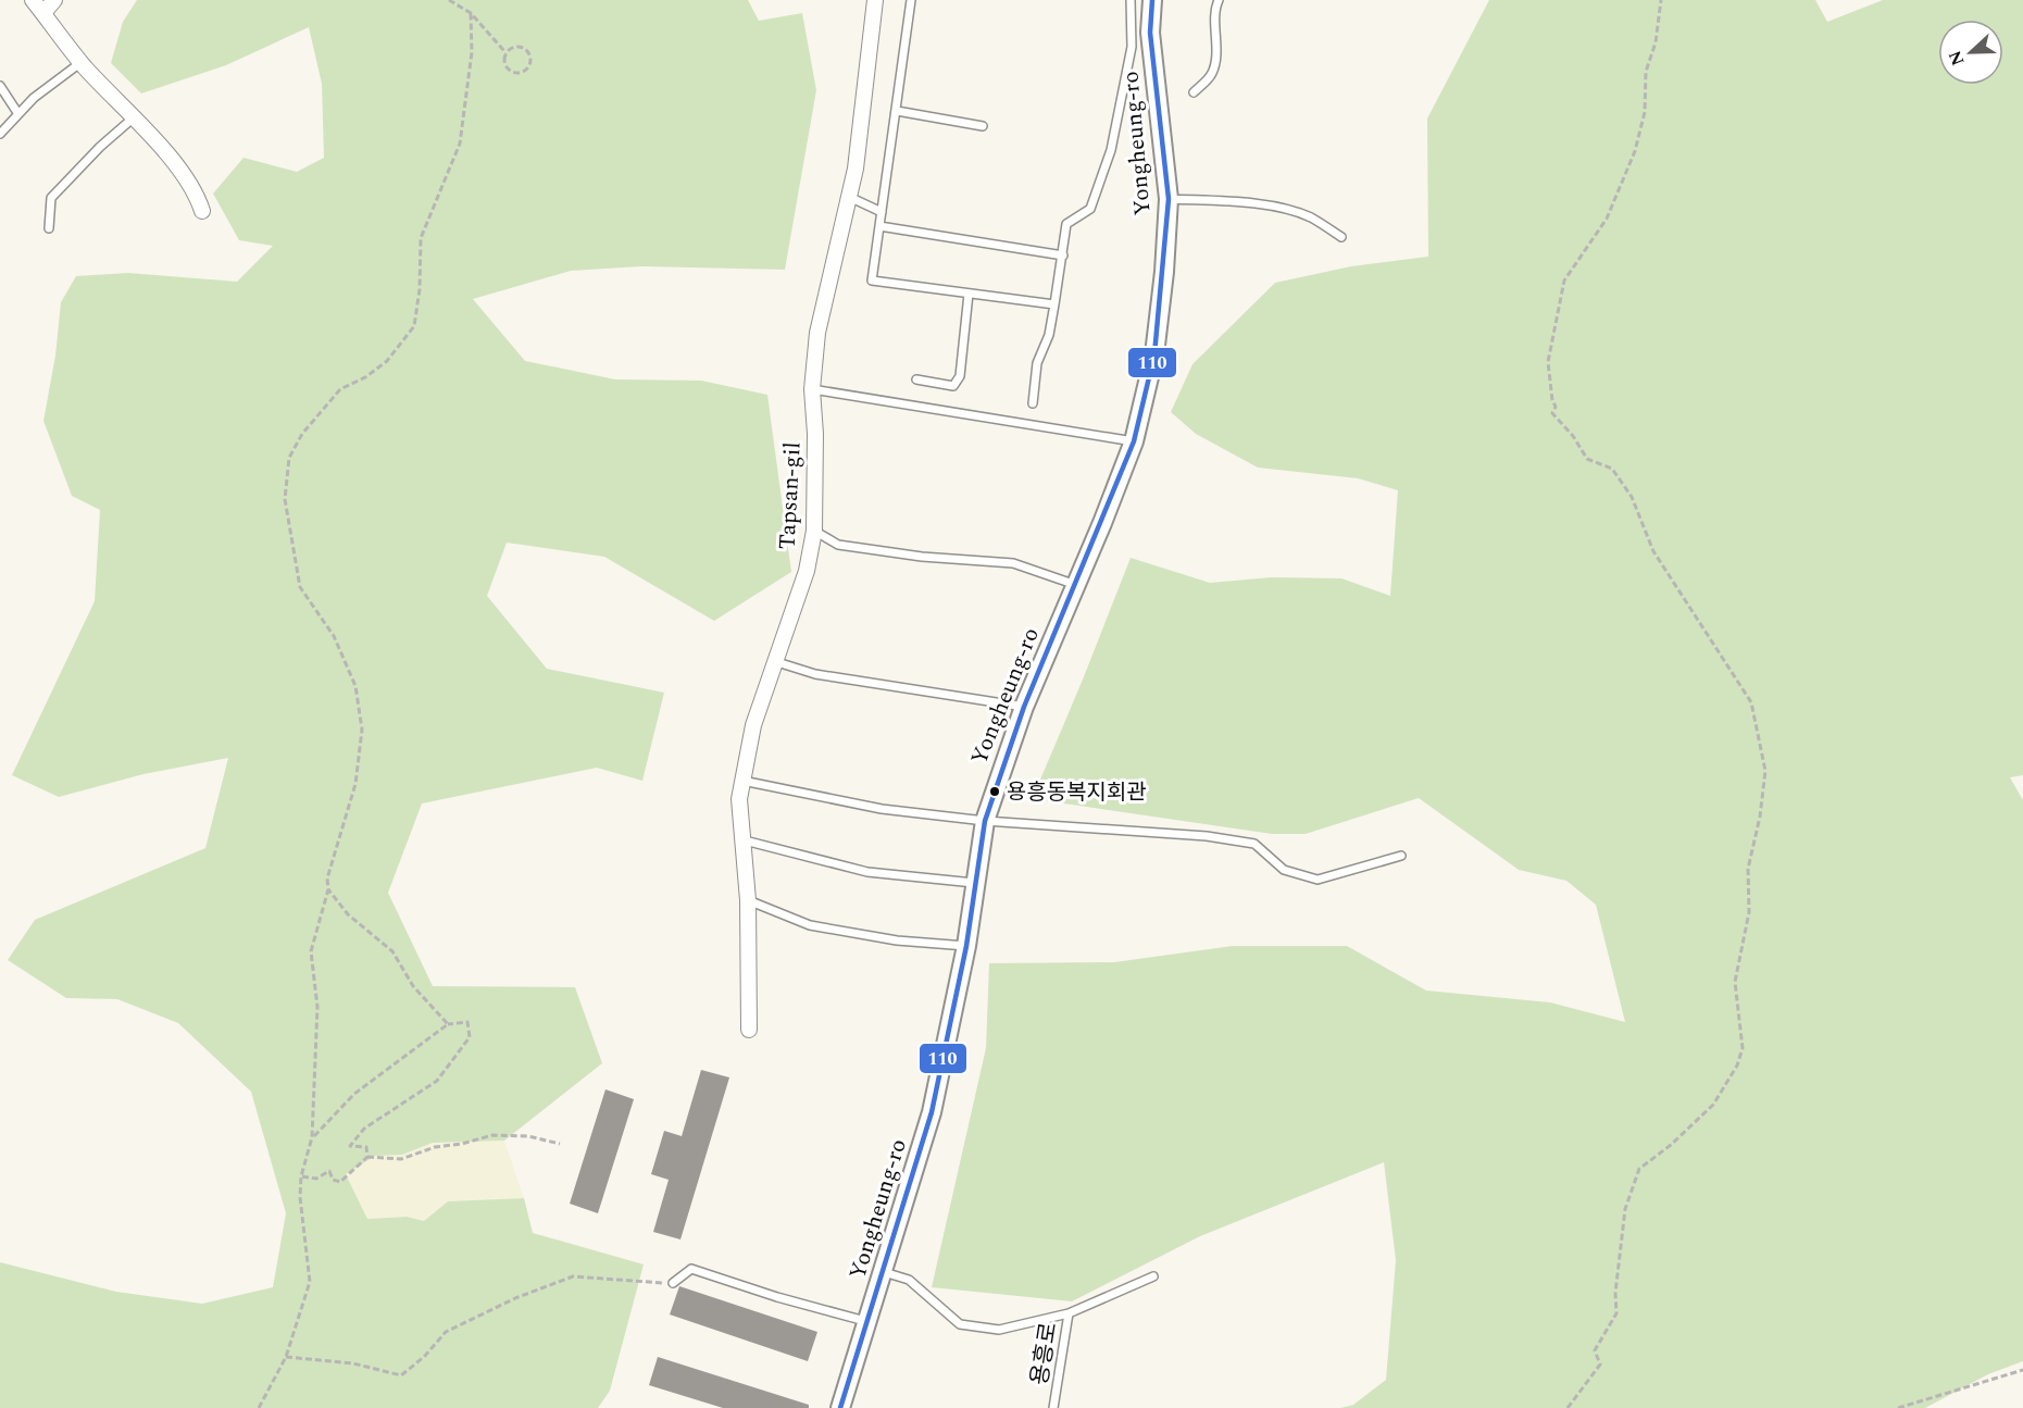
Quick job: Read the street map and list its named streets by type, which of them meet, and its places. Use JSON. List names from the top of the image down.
{
  "streets": {
    "street": ["Yongheung-ro", "Tapsan-gil"],
    "lane": ["용흥로"]
  },
  "crossings": [
    ["Yongheung-ro", "용흥로"]
  ],
  "places": ["용흥동복지회관"],
  "lines": ["transit line 110"],
  "north": "left"
}
